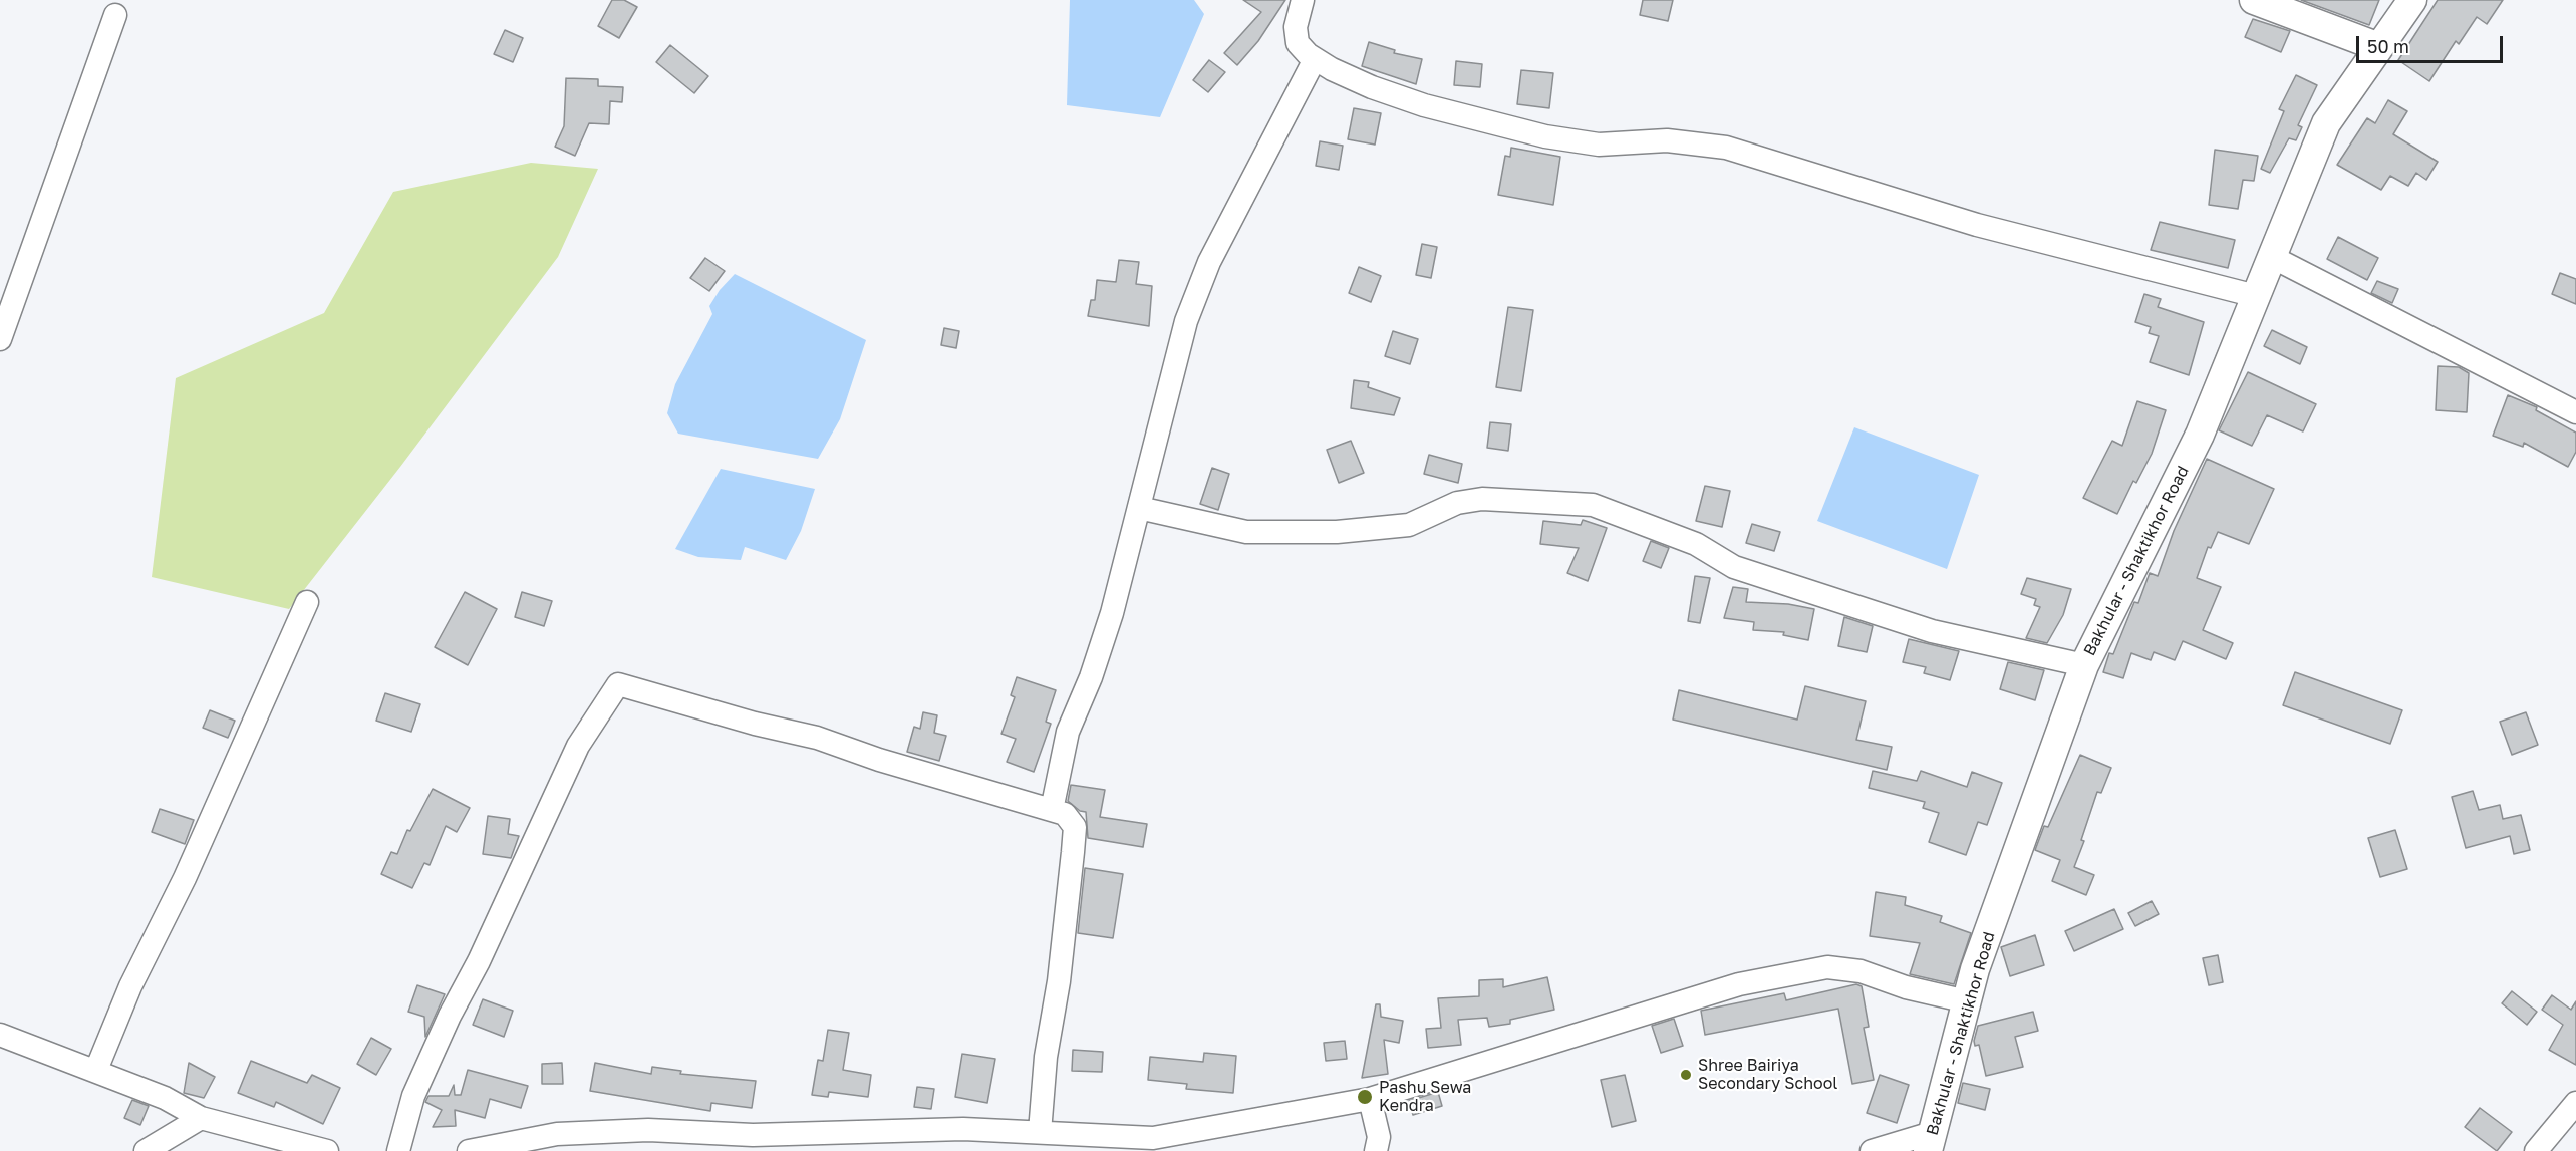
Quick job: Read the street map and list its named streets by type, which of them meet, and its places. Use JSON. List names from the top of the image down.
{
  "streets": {
    "street": ["Bakhular - Shaktikhor Road"]
  },
  "places": ["Shree Bairiya Secondary School", "Pashu Sewa Kendra"],
  "scale_bar": "50 m"
}
